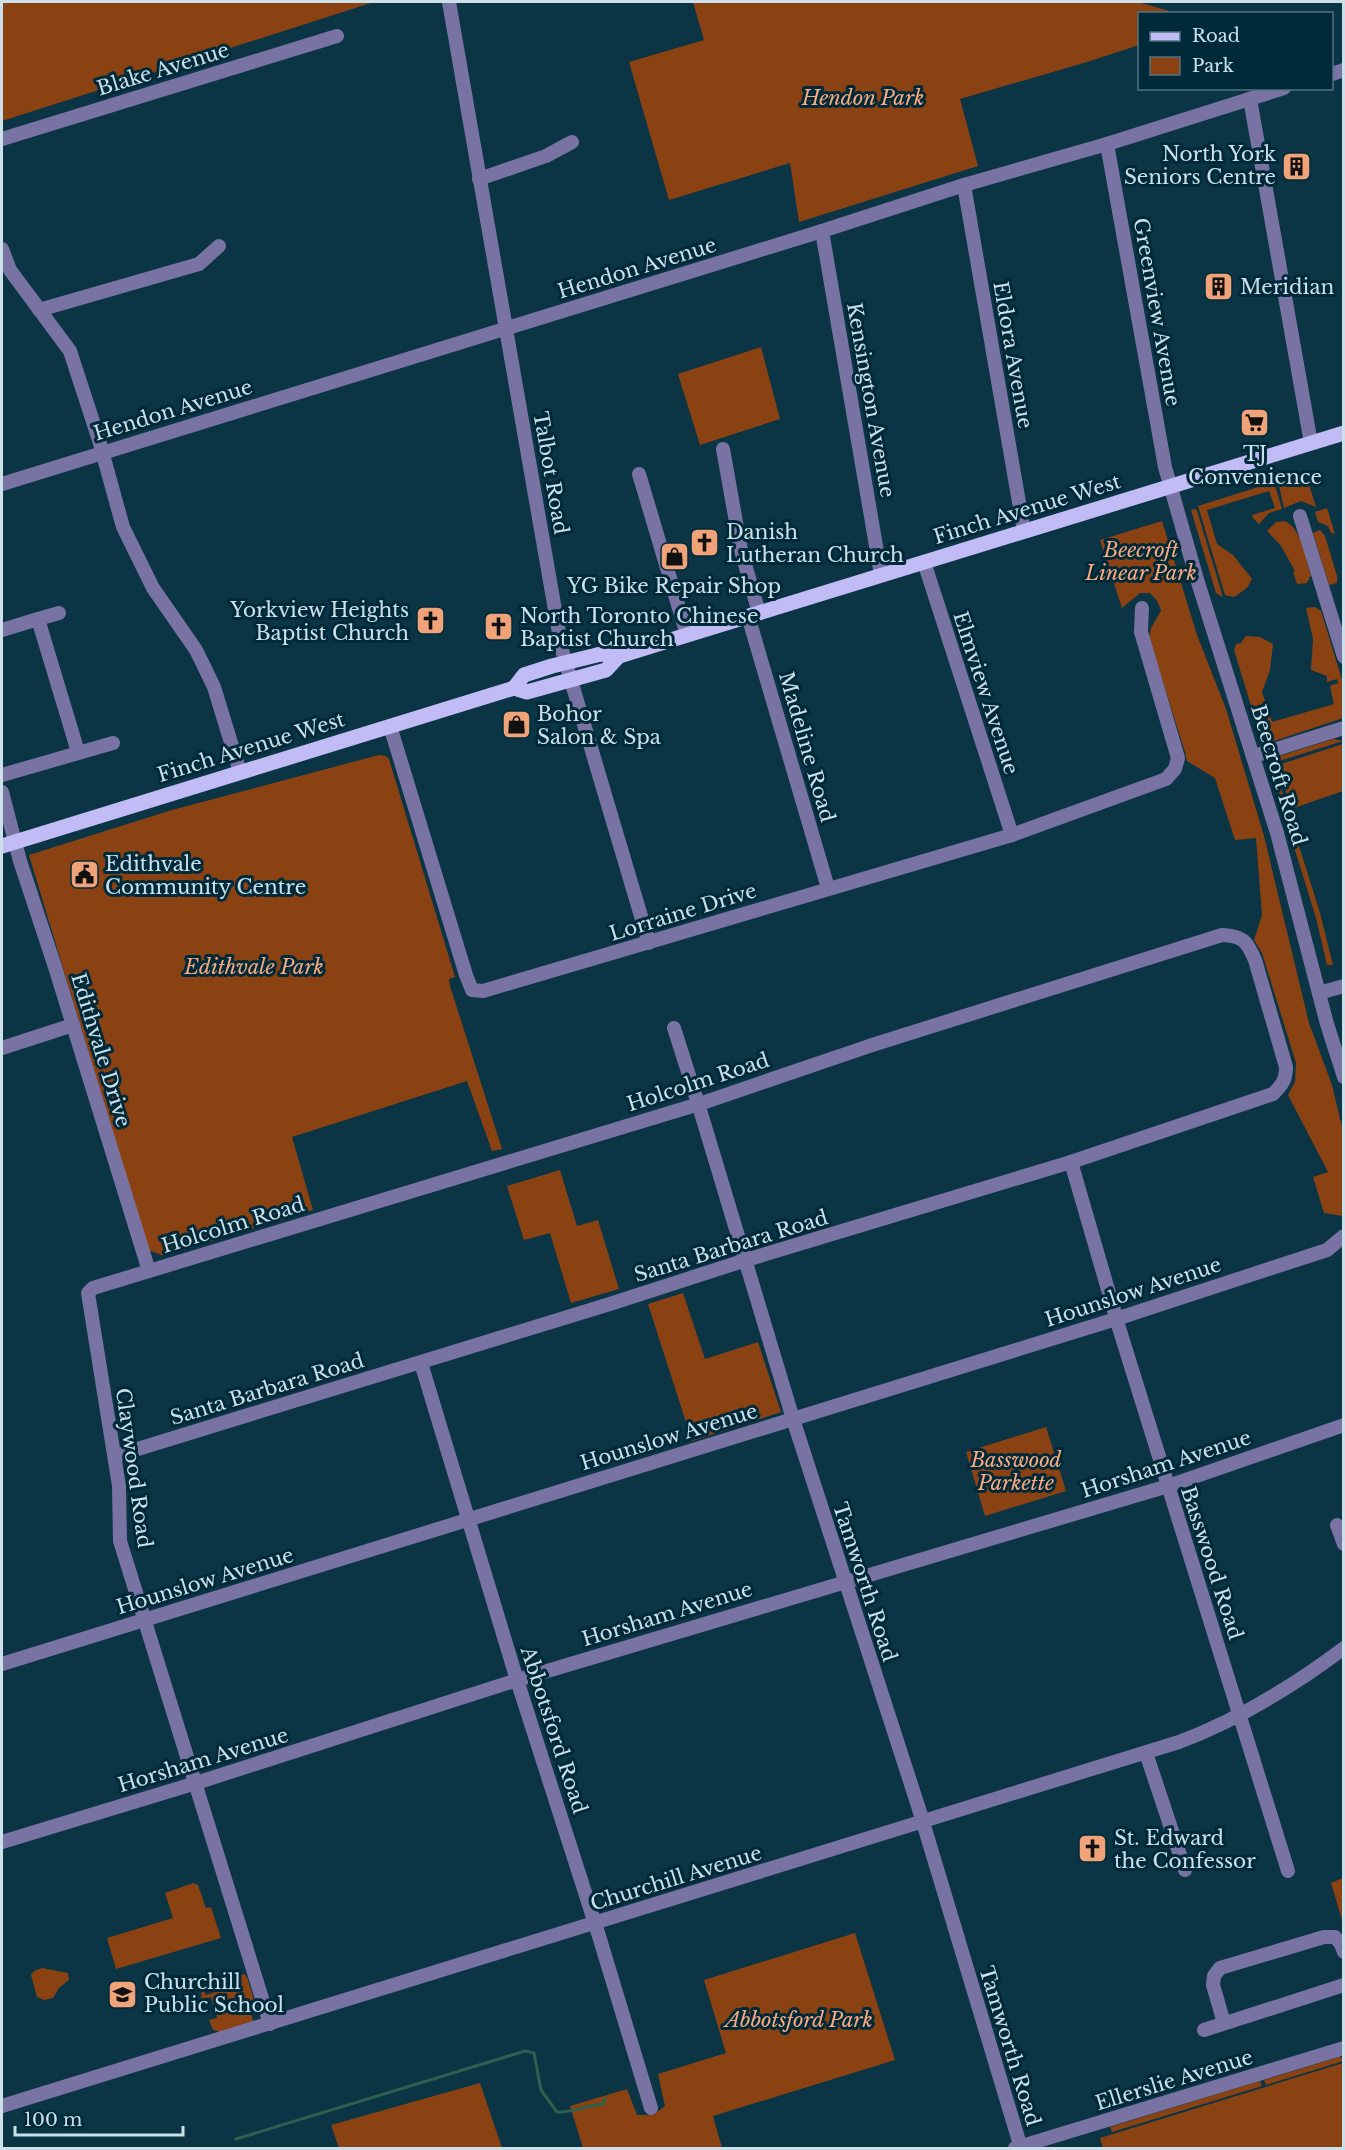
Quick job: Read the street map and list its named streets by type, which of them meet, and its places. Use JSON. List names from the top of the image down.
{
  "streets": {
    "main road": ["Finch Avenue West"],
    "street": [
      "Blake Avenue",
      "Hendon Avenue",
      "Greenview Avenue",
      "Eldora Avenue",
      "Kensington Avenue",
      "Talbot Road",
      "Elmview Avenue",
      "Madeline Road",
      "Beecroft Road",
      "Lorraine Drive",
      "Edithvale Drive",
      "Holcolm Road",
      "Santa Barbara Road",
      "Hounslow Avenue",
      "Horsham Avenue",
      "Claywood Road",
      "Basswood Road",
      "Tamworth Road",
      "Abbotsford Road",
      "Churchill Avenue",
      "Ellerslie Avenue"
    ]
  },
  "crossings": [
    ["Hendon Avenue", "Greenview Avenue"],
    ["Hendon Avenue", "Eldora Avenue"],
    ["Hendon Avenue", "Kensington Avenue"],
    ["Hendon Avenue", "Talbot Road"],
    ["Greenview Avenue", "Finch Avenue West"],
    ["Greenview Avenue", "Beecroft Road"],
    ["Eldora Avenue", "Finch Avenue West"],
    ["Kensington Avenue", "Finch Avenue West"],
    ["Talbot Road", "Finch Avenue West"],
    ["Talbot Road", "Lorraine Drive"],
    ["Finch Avenue West", "Elmview Avenue"],
    ["Finch Avenue West", "Madeline Road"],
    ["Finch Avenue West", "Beecroft Road"],
    ["Finch Avenue West", "Lorraine Drive"],
    ["Finch Avenue West", "Edithvale Drive"],
    ["Elmview Avenue", "Lorraine Drive"],
    ["Madeline Road", "Lorraine Drive"],
    ["Edithvale Drive", "Holcolm Road"],
    ["Holcolm Road", "Santa Barbara Road"],
    ["Holcolm Road", "Claywood Road"],
    ["Holcolm Road", "Tamworth Road"],
    ["Santa Barbara Road", "Claywood Road"],
    ["Santa Barbara Road", "Basswood Road"],
    ["Santa Barbara Road", "Tamworth Road"],
    ["Santa Barbara Road", "Abbotsford Road"],
    ["Hounslow Avenue", "Claywood Road"],
    ["Hounslow Avenue", "Basswood Road"],
    ["Hounslow Avenue", "Tamworth Road"],
    ["Hounslow Avenue", "Abbotsford Road"],
    ["Horsham Avenue", "Claywood Road"],
    ["Horsham Avenue", "Basswood Road"],
    ["Horsham Avenue", "Tamworth Road"],
    ["Horsham Avenue", "Abbotsford Road"],
    ["Claywood Road", "Churchill Avenue"],
    ["Basswood Road", "Churchill Avenue"],
    ["Tamworth Road", "Churchill Avenue"],
    ["Tamworth Road", "Ellerslie Avenue"],
    ["Abbotsford Road", "Churchill Avenue"]
  ],
  "parks": [
    "Hendon Park",
    "Beecroft Linear Park",
    "Edithvale Park",
    "Basswood Parkette",
    "Abbotsford Park"
  ],
  "places": {
    "building": ["North York Seniors Centre", "Meridian"],
    "supermarket": ["TJ Convenience"],
    "church": [
      "Danish Lutheran Church",
      "Yorkview Heights Baptist Church",
      "North Toronto Chinese Baptist Church",
      "St. Edward the Confessor"
    ],
    "shop": ["YG Bike Repair Shop", "Bohor Salon & Spa"],
    "public building": ["Edithvale Community Centre"],
    "school or university": ["Churchill Public School"]
  },
  "legend": ["Road", "Park"],
  "scale_bar": "100 m"
}
